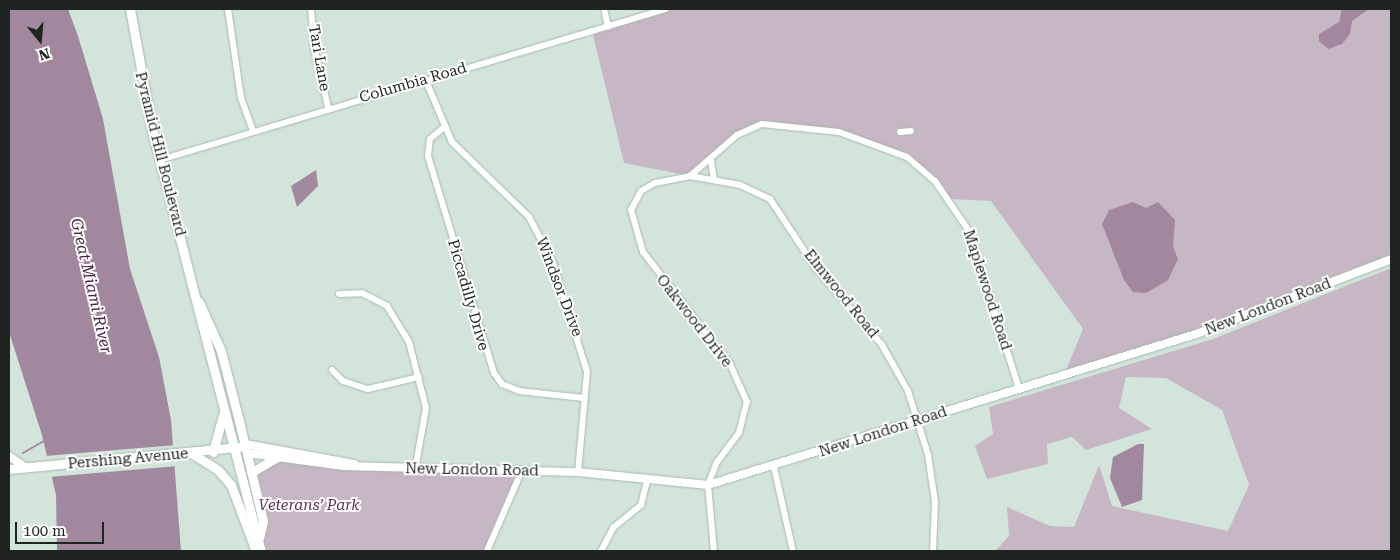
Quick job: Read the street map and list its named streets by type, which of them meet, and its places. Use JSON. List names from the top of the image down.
{
  "streets": {
    "main road": ["Pyramid Hill Boulevard", "New London Road", "Pershing Avenue"],
    "street": [
      "Tari Lane",
      "Columbia Road",
      "Windsor Drive",
      "Maplewood Road",
      "Elmwood Road",
      "Piccadilly Drive",
      "Oakwood Drive"
    ]
  },
  "crossings": [
    ["Tari Lane", "Columbia Road"],
    ["Columbia Road", "Pyramid Hill Boulevard"],
    ["Columbia Road", "Windsor Drive"],
    ["Pyramid Hill Boulevard", "New London Road"],
    ["Pyramid Hill Boulevard", "Pershing Avenue"],
    ["Windsor Drive", "Piccadilly Drive"],
    ["Windsor Drive", "New London Road"],
    ["Maplewood Road", "New London Road"],
    ["Maplewood Road", "Oakwood Drive"],
    ["Elmwood Road", "New London Road"],
    ["Elmwood Road", "Oakwood Drive"],
    ["New London Road", "Oakwood Drive"],
    ["New London Road", "Pershing Avenue"]
  ],
  "water": ["Great Miami River"],
  "parks": ["Veterans’ Park"],
  "scale_bar": "100 m",
  "north": "bottom"
}
